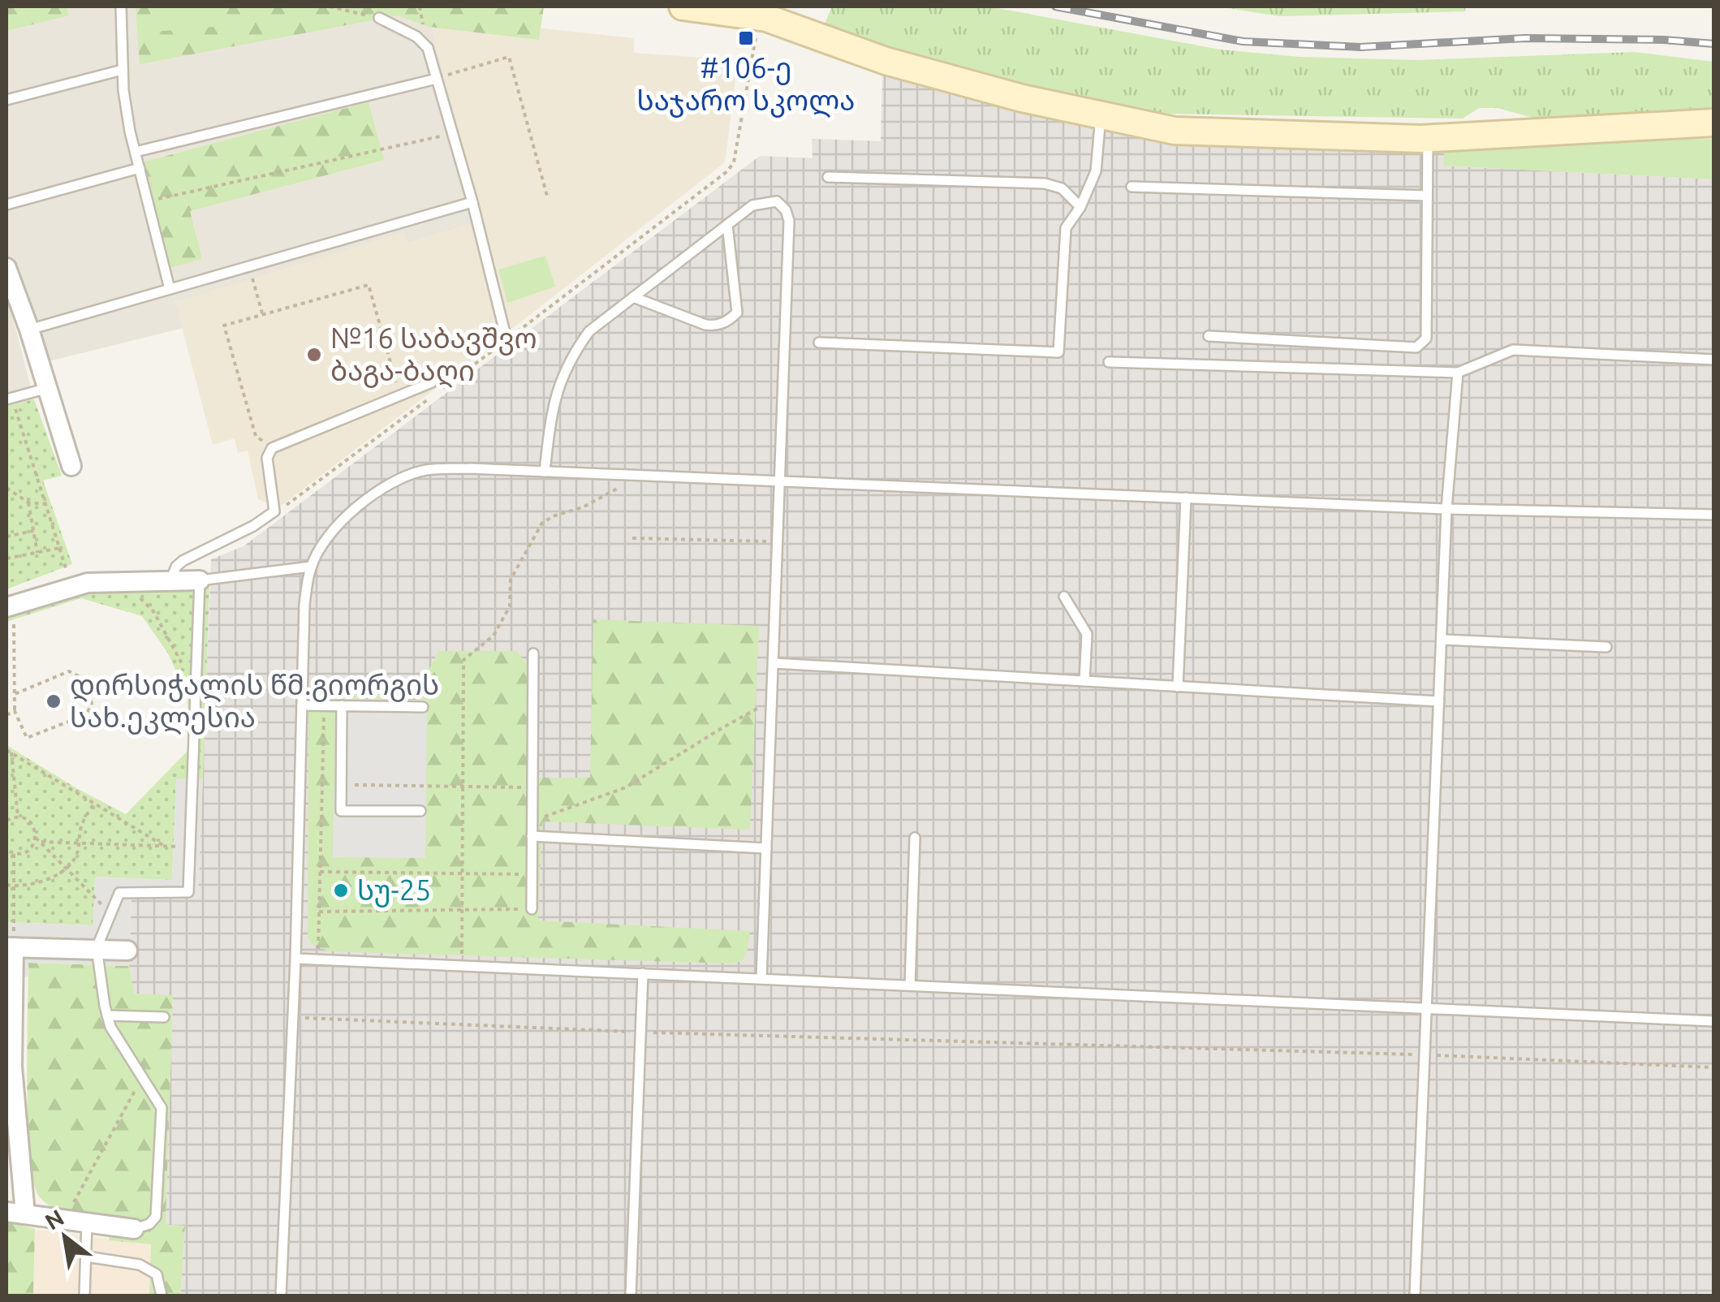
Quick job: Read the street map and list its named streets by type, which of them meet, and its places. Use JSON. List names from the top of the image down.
{
  "places": {
    "transit": ["#106-ე საჯარო სკოლა"],
    "other": ["№16 საბავშვო ბაგა-ბაღი", "დირსიჭალის წმ.გიორგის სახ.ეკლესია", "სუ-25"]
  },
  "north": "top left"
}
